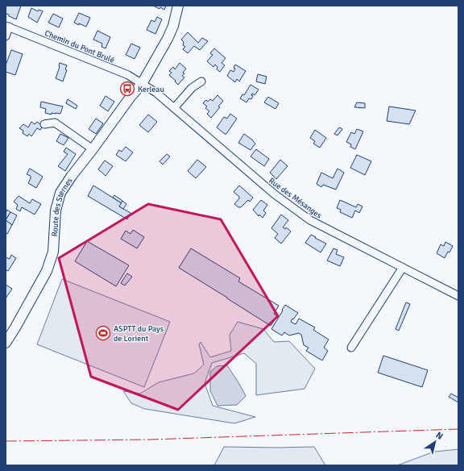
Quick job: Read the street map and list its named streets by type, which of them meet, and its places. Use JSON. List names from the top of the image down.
{
  "streets": {
    "street": ["Chemin du Pont Brulé", "Rue des Mésanges", "Route des Sternes"]
  },
  "crossings": [
    ["Chemin du Pont Brulé", "Rue des Mésanges"],
    ["Chemin du Pont Brulé", "Route des Sternes"],
    ["Rue des Mésanges", "Route des Sternes"]
  ],
  "places": {
    "bus stop": ["Kerleau"],
    "sports": ["ASPTT du Pays de Lorient"]
  },
  "north": "top right"
}
